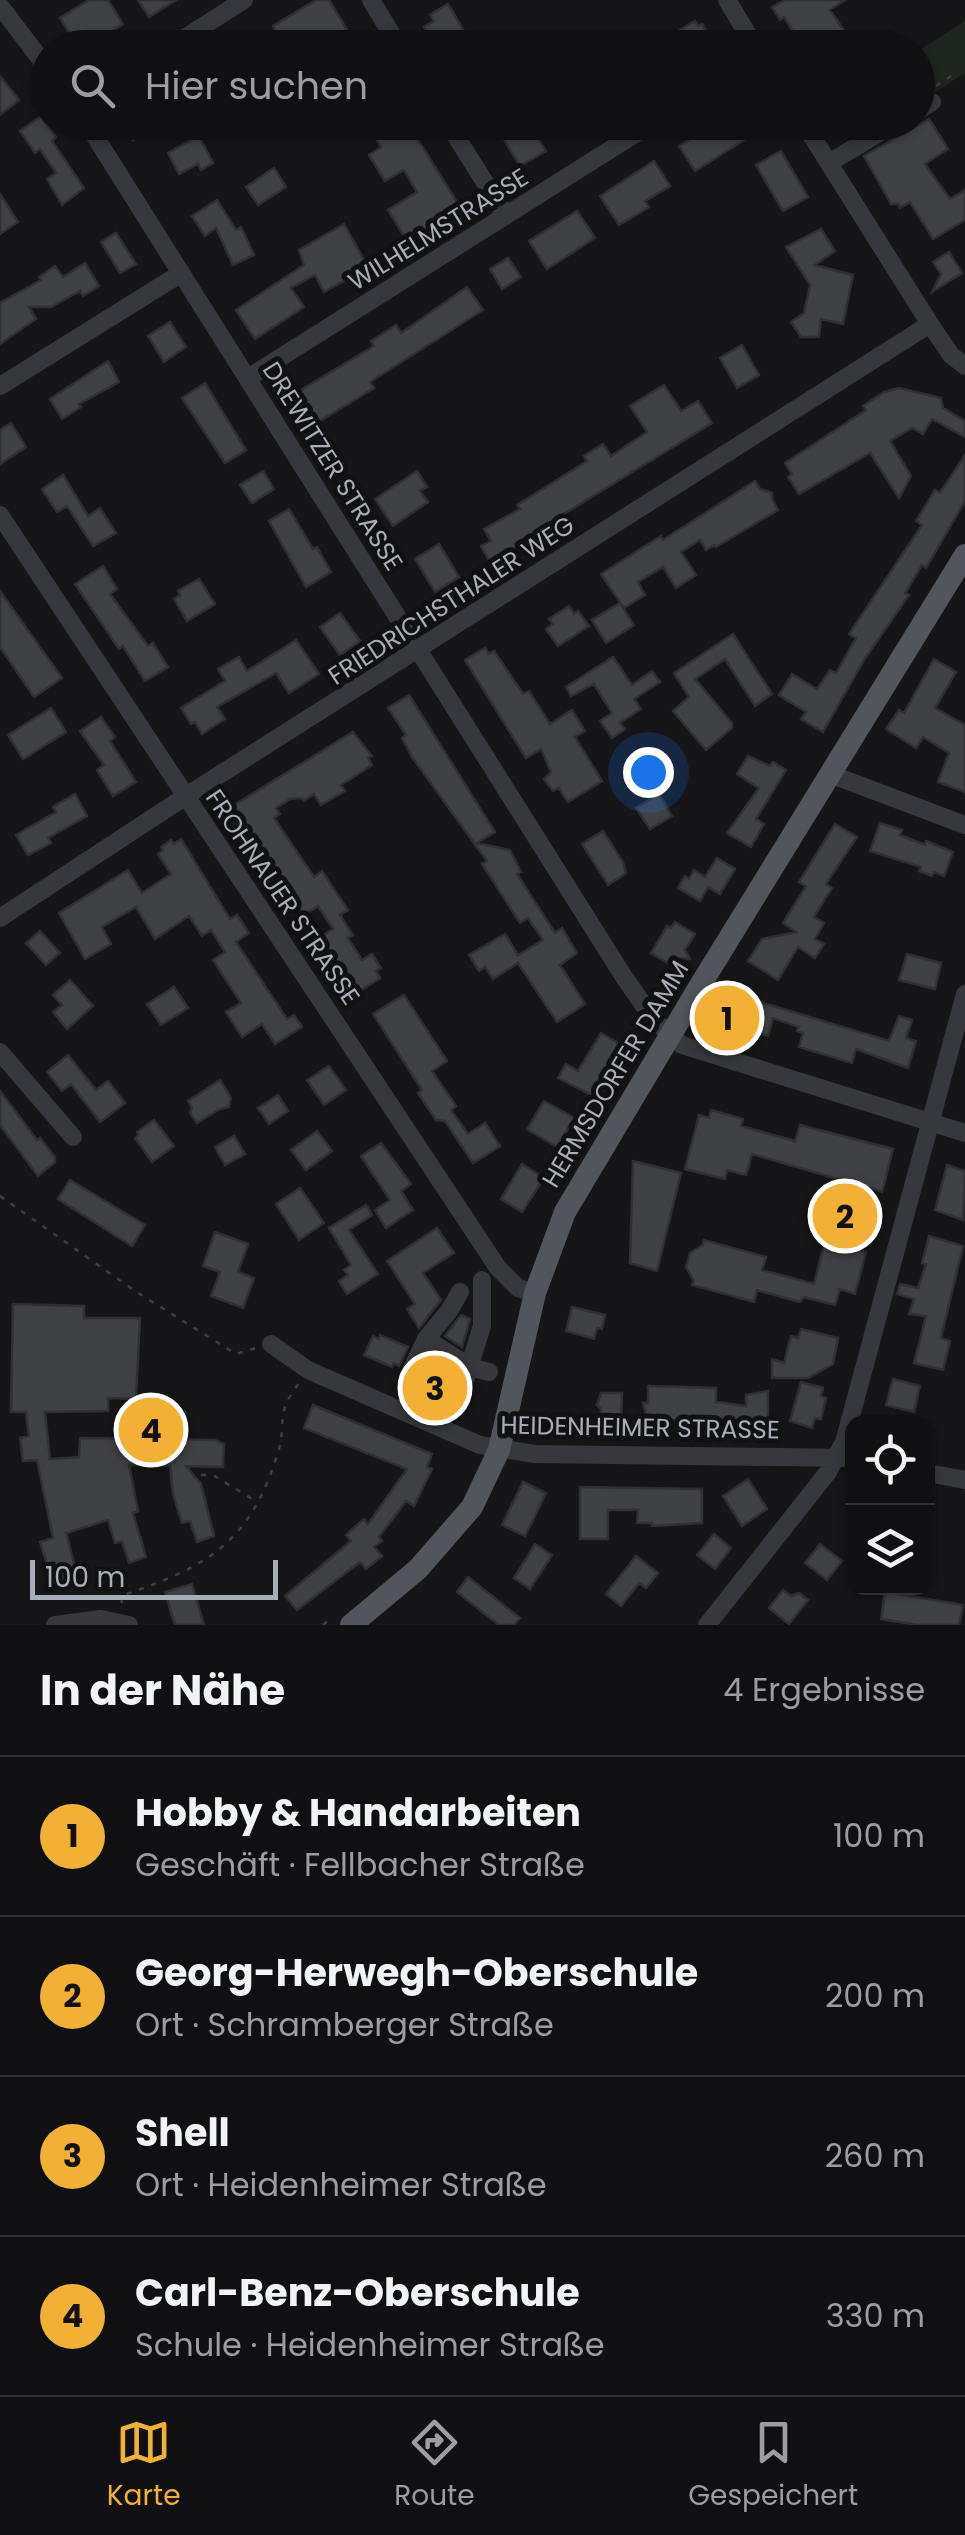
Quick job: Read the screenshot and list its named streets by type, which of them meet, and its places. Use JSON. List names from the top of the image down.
{
  "streets": {
    "main road": ["HERMSDORFER DAMM"],
    "street": [
      "WILHELMSTRASSE",
      "DREWITZER STRASSE",
      "FRIEDRICHSTHALER WEG",
      "FROHNAUER STRASSE",
      "HEIDENHEIMER STRASSE"
    ]
  },
  "crossings": [
    ["WILHELMSTRASSE", "DREWITZER STRASSE"],
    ["DREWITZER STRASSE", "FRIEDRICHSTHALER WEG"],
    ["DREWITZER STRASSE", "HERMSDORFER DAMM"],
    ["FRIEDRICHSTHALER WEG", "FROHNAUER STRASSE"],
    ["FROHNAUER STRASSE", "HERMSDORFER DAMM"],
    ["HERMSDORFER DAMM", "HEIDENHEIMER STRASSE"]
  ],
  "scale_bar": "100 m",
  "page": {
    "search": "Hier suchen",
    "pins": [
      "1",
      "2",
      "3",
      "4"
    ],
    "scale": "100 m",
    "heading": ["In der Nähe", "4 Ergebnisse"],
    "list": [
      {
        "mark": "1",
        "name": "Hobby & Handarbeiten",
        "note": "Geschäft · Fellbacher Straße",
        "value": "100 m"
      },
      {
        "mark": "2",
        "name": "Georg-Herwegh-Oberschule",
        "note": "Ort · Schramberger Straße",
        "value": "200 m"
      },
      {
        "mark": "3",
        "name": "Shell",
        "note": "Ort · Heidenheimer Straße",
        "value": "260 m"
      },
      {
        "mark": "4",
        "name": "Carl-Benz-Oberschule",
        "note": "Schule · Heidenheimer Straße",
        "value": "330 m"
      }
    ],
    "nav": ["Karte", "Route", "Gespeichert"]
  }
}
